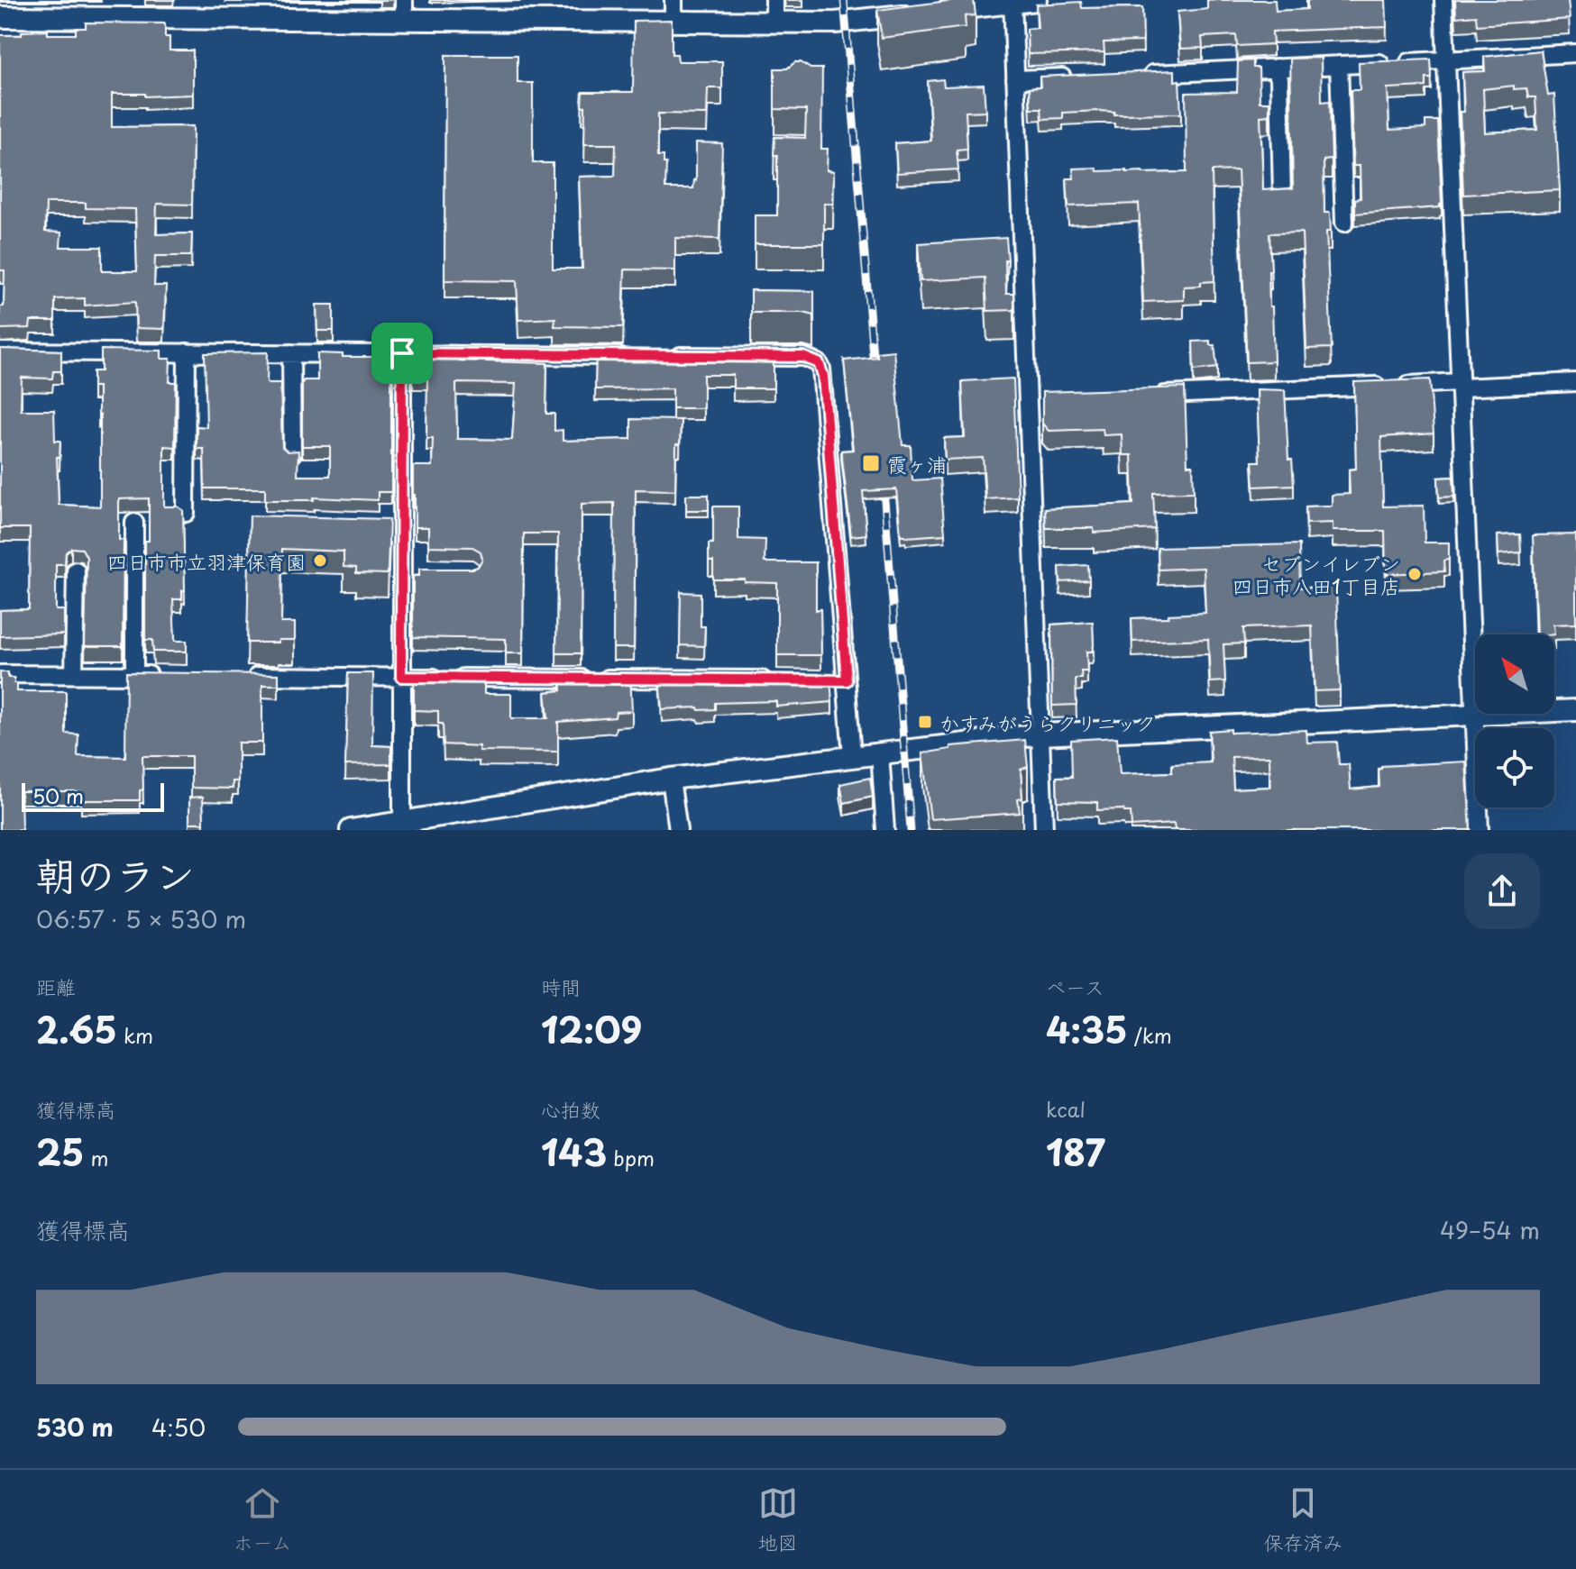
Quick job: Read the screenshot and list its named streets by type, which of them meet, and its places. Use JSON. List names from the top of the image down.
{
  "places": {
    "transit": ["霞ヶ浦", "かすみがうらクリニック"],
    "other": ["四日市市立羽津保育園", "セブンイレブン 四日市八田1丁目店"]
  },
  "scale_bar": "50 m",
  "north": "top left",
  "page": {
    "scale": "50 m",
    "heading": ["朝のラン", "06:57 · 5 × 530 m"],
    "stats": [
      ["距離", "2.65 km"],
      ["時間", "12:09"],
      ["ペース", "4:35 /km"],
      ["獲得標高", "25 m"],
      ["心拍数", "143 bpm"],
      ["kcal", "187"]
    ],
    "chart": ["獲得標高", "49–54 m"],
    "list": [
      {
        "name": "530 m",
        "note": "4:50"
      }
    ],
    "tabs": ["ホーム", "地図", "保存済み"]
  }
}
